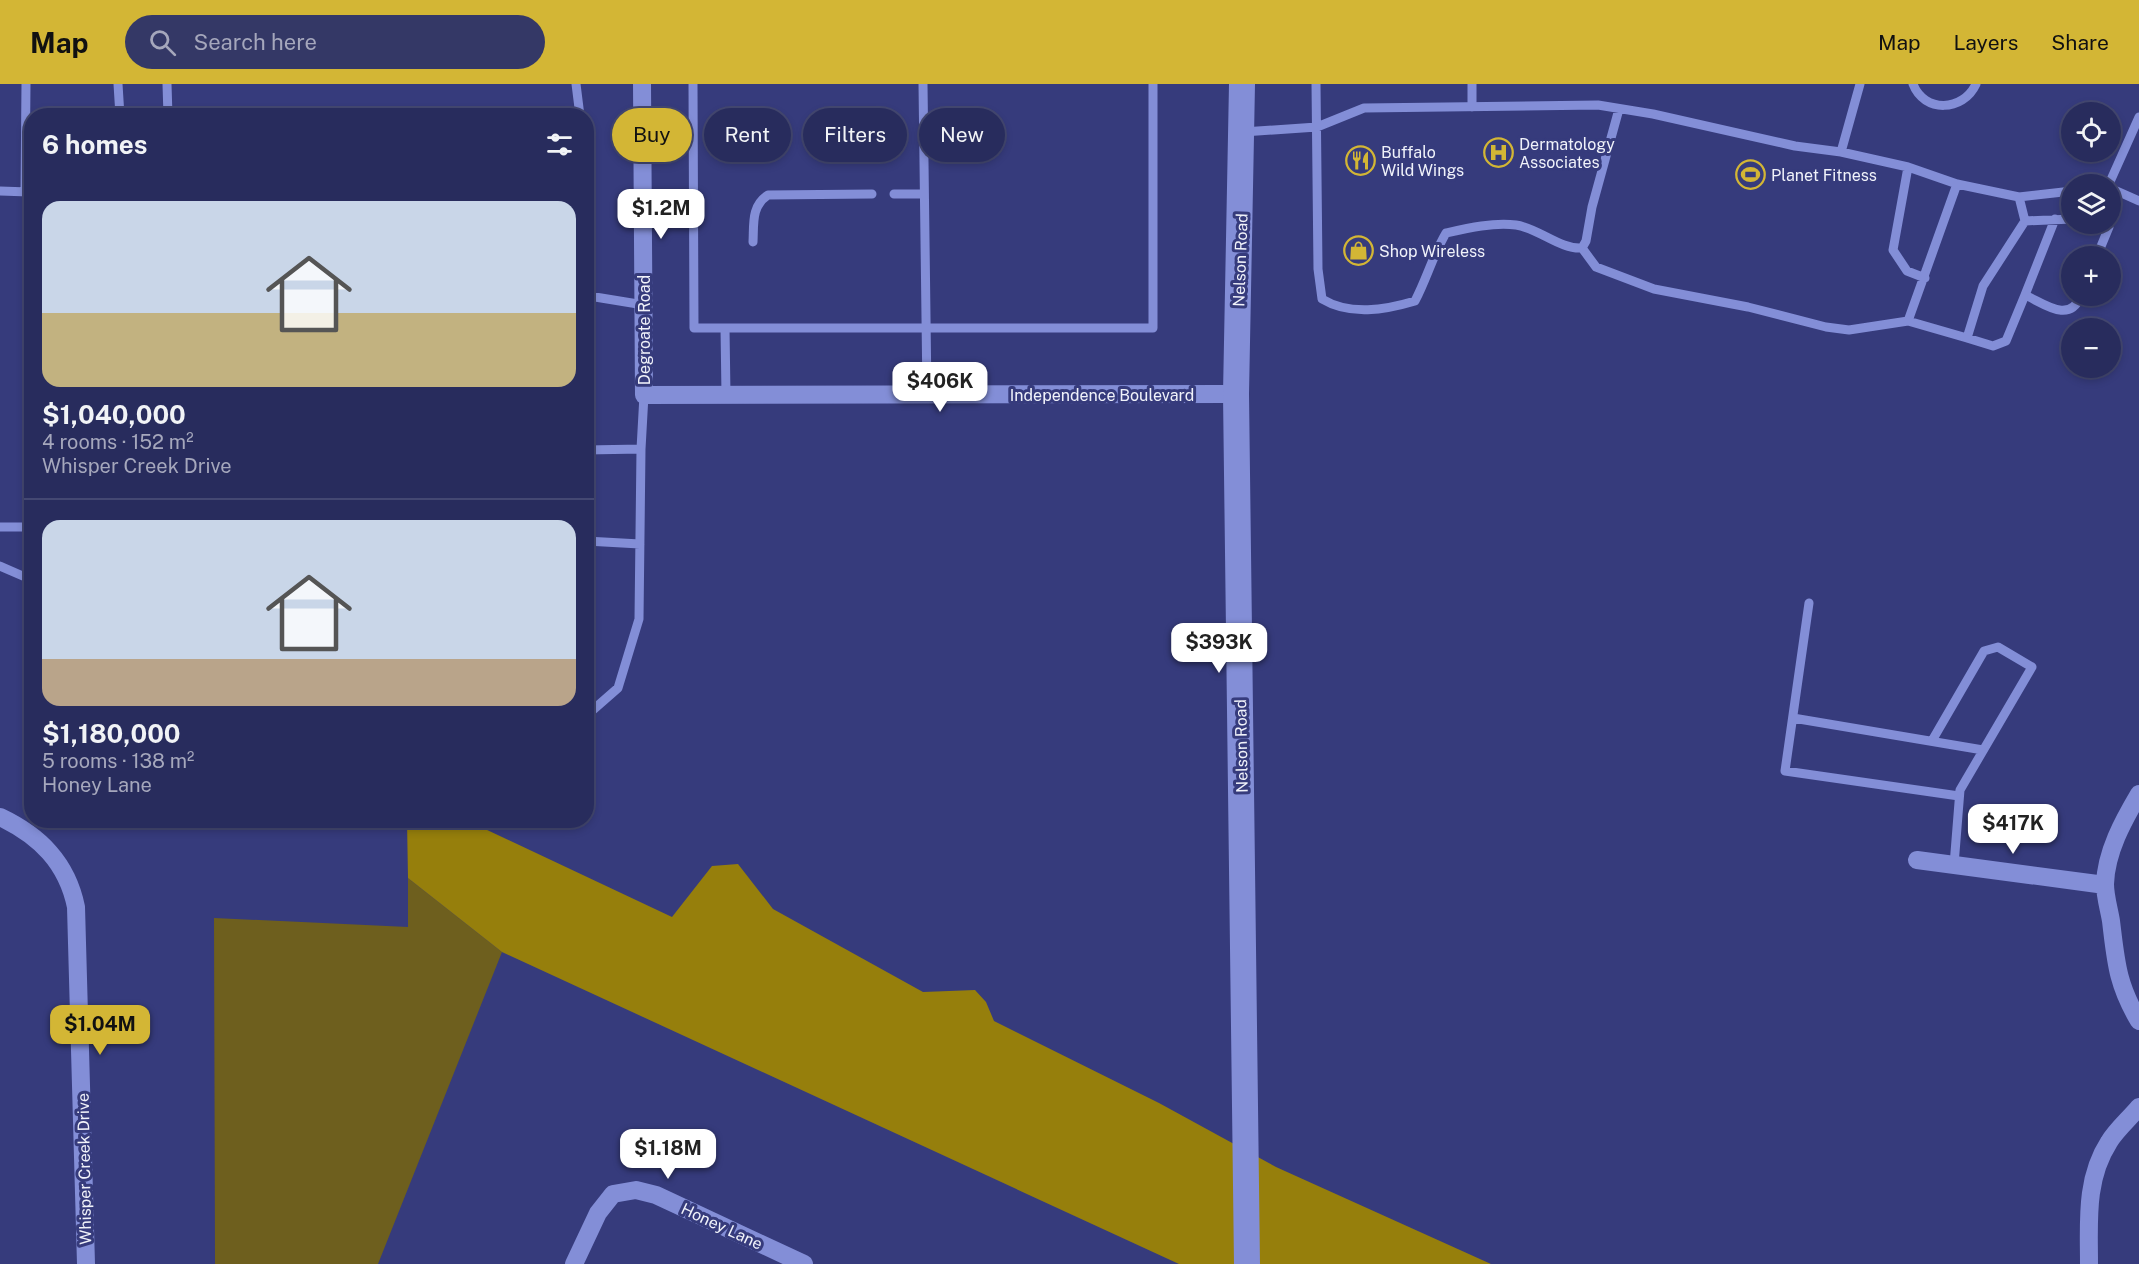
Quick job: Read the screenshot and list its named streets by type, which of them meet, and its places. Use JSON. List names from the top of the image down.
{
  "streets": {
    "street": [
      "Nelson Road",
      "Degroate Road",
      "Independence Boulevard",
      "Whisper Creek Drive",
      "Honey Lane"
    ]
  },
  "crossings": [
    ["Nelson Road", "Independence Boulevard"],
    ["Degroate Road", "Independence Boulevard"]
  ],
  "places": {
    "hospital": ["Dermatology Associates"],
    "restaurant": ["Buffalo Wild Wings"],
    "sports": ["Planet Fitness"],
    "shop": ["Shop Wireless"]
  },
  "page": {
    "header": "Map",
    "search": "Search here",
    "nav": ["Map", "Layers", "Share"],
    "map_buttons": ["+", "−"],
    "chip": [
      "Buy",
      "Rent",
      "Filters",
      "New"
    ],
    "heading": "6 homes",
    "list": [
      {
        "name": "$1,040,000",
        "note": "4 rooms · 152 m² · Whisper Creek Drive"
      },
      {
        "name": "$1,180,000",
        "note": "5 rooms · 138 m² · Honey Lane"
      }
    ],
    "price": [
      "$1.2M",
      "$406K",
      "$393K",
      "$417K",
      "$1.04M",
      "$1.18M"
    ]
  }
}
